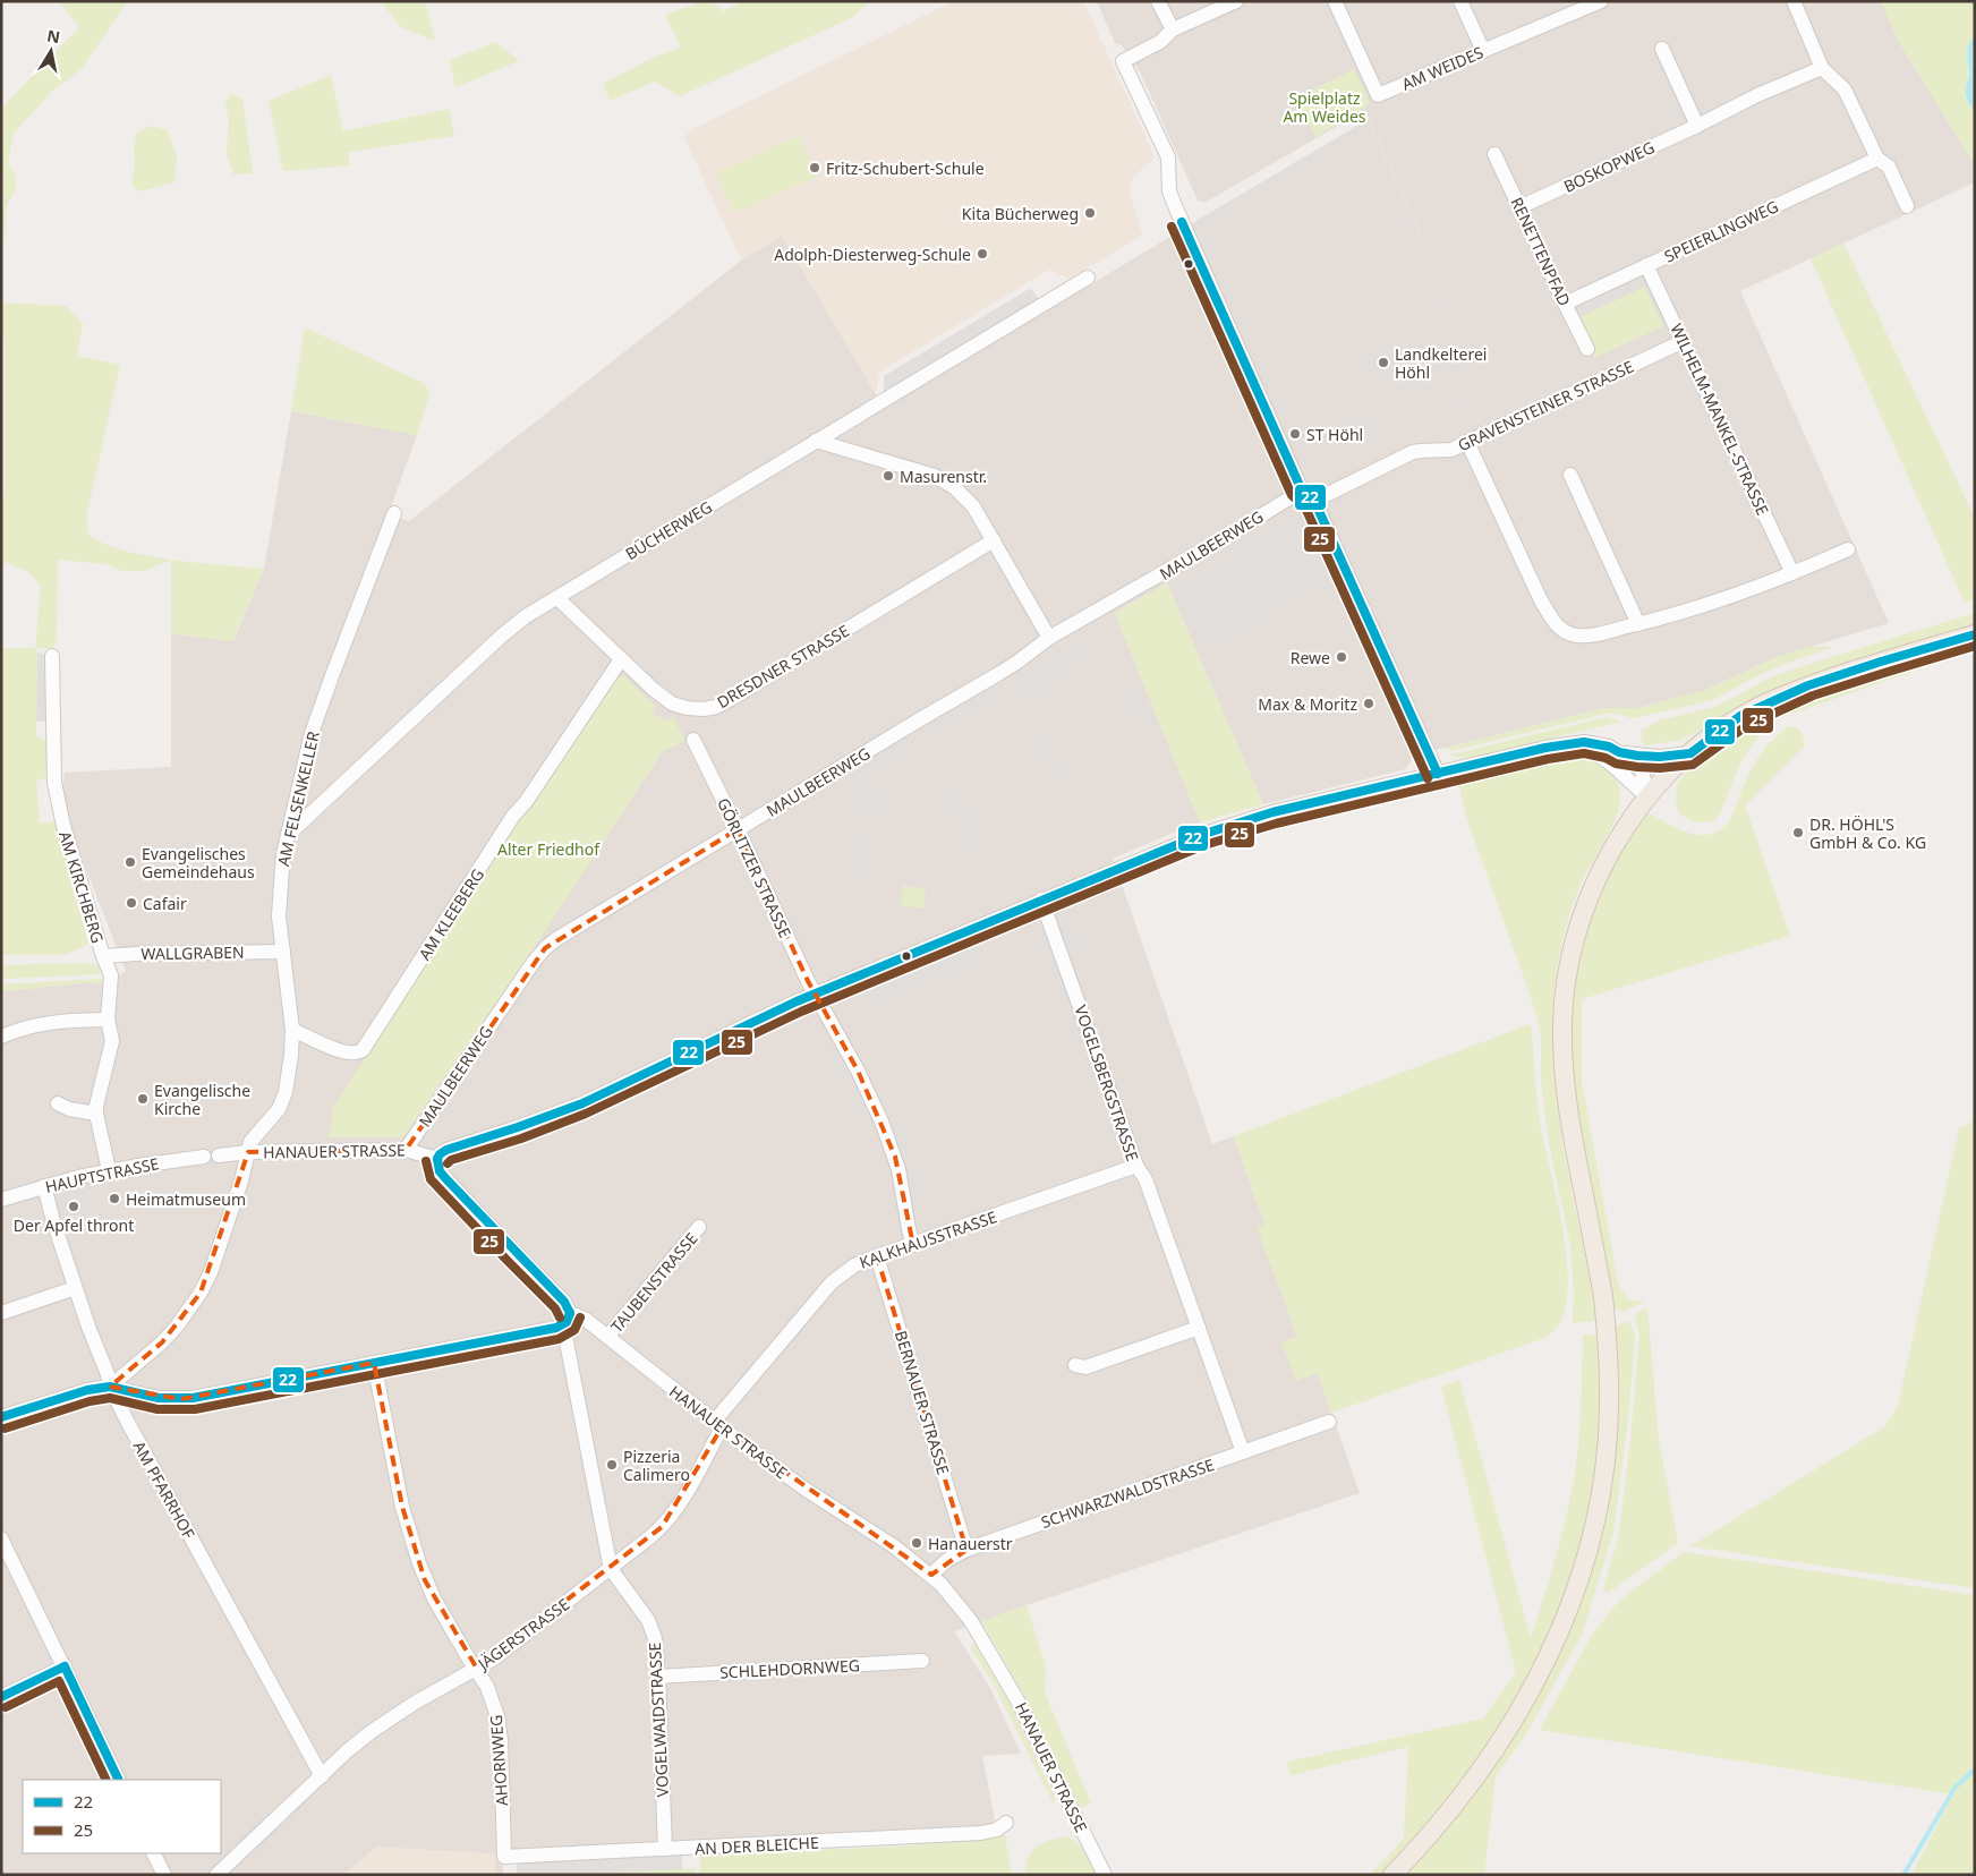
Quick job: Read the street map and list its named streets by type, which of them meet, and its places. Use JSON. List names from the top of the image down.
{
  "streets": {
    "street": [
      "AM WEIDES",
      "BOSKOPWEG",
      "SPEIERLINGWEG",
      "RENETTENPFAD",
      "GRAVENSTEINER STRASSE",
      "WILHELM-MANKEL-STRASSE",
      "BÜCHERWEG",
      "MAULBEERWEG",
      "DRESDNER STRASSE",
      "AM FELSENKELLER",
      "GÖRLITZER STRASSE",
      "AM KIRCHBERG",
      "AM KLEEBERG",
      "WALLGRABEN",
      "VOGELSBERGSTRASSE",
      "HANAUER STRASSE",
      "HAUPTSTRASSE",
      "KALKHAUSSTRASSE",
      "TAUBENSTRASSE",
      "BERNAUER STRASSE",
      "AM PFARRHOF",
      "SCHWARZWALDSTRASSE",
      "JÄGERSTRASSE",
      "SCHLEHDORNWEG",
      "VOGELWAIDSTRASSE",
      "AHORNWEG",
      "AN DER BLEICHE"
    ]
  },
  "crossings": [
    ["BOSKOPWEG", "RENETTENPFAD"],
    ["SPEIERLINGWEG", "RENETTENPFAD"],
    ["SPEIERLINGWEG", "WILHELM-MANKEL-STRASSE"],
    ["GRAVENSTEINER STRASSE", "WILHELM-MANKEL-STRASSE"],
    ["BÜCHERWEG", "DRESDNER STRASSE"],
    ["BÜCHERWEG", "AM FELSENKELLER"],
    ["MAULBEERWEG", "GÖRLITZER STRASSE"],
    ["MAULBEERWEG", "HANAUER STRASSE"],
    ["DRESDNER STRASSE", "AM KLEEBERG"],
    ["AM FELSENKELLER", "AM KLEEBERG"],
    ["AM FELSENKELLER", "WALLGRABEN"],
    ["AM FELSENKELLER", "HANAUER STRASSE"],
    ["AM KIRCHBERG", "WALLGRABEN"],
    ["AM KIRCHBERG", "HAUPTSTRASSE"],
    ["VOGELSBERGSTRASSE", "KALKHAUSSTRASSE"],
    ["VOGELSBERGSTRASSE", "SCHWARZWALDSTRASSE"],
    ["HANAUER STRASSE", "KALKHAUSSTRASSE"],
    ["HANAUER STRASSE", "TAUBENSTRASSE"],
    ["HANAUER STRASSE", "SCHWARZWALDSTRASSE"],
    ["HAUPTSTRASSE", "AM PFARRHOF"],
    ["KALKHAUSSTRASSE", "BERNAUER STRASSE"],
    ["KALKHAUSSTRASSE", "JÄGERSTRASSE"],
    ["KALKHAUSSTRASSE", "VOGELWAIDSTRASSE"],
    ["BERNAUER STRASSE", "SCHWARZWALDSTRASSE"],
    ["AM PFARRHOF", "JÄGERSTRASSE"],
    ["JÄGERSTRASSE", "VOGELWAIDSTRASSE"],
    ["JÄGERSTRASSE", "AHORNWEG"],
    ["SCHLEHDORNWEG", "VOGELWAIDSTRASSE"],
    ["VOGELWAIDSTRASSE", "AN DER BLEICHE"],
    ["AHORNWEG", "AN DER BLEICHE"]
  ],
  "parks": ["Spielplatz Am Weides", "Alter Friedhof"],
  "places": [
    "Fritz-Schubert-Schule",
    "Kita Bücherweg",
    "Adolph-Diesterweg-Schule",
    "Landkelterei Höhl",
    "ST Höhl",
    "Masurenstr.",
    "Rewe",
    "Max & Moritz",
    "DR. HÖHL'S GmbH & Co. KG",
    "Evangelisches Gemeindehaus",
    "Cafair",
    "Evangelische Kirche",
    "Heimatmuseum",
    "Der Apfel thront",
    "Pizzeria Calimero",
    "Hanauerstr"
  ],
  "lines": ["transit line 22", "transit line 25"],
  "legend": ["22", "25"],
  "north": "top"
}
